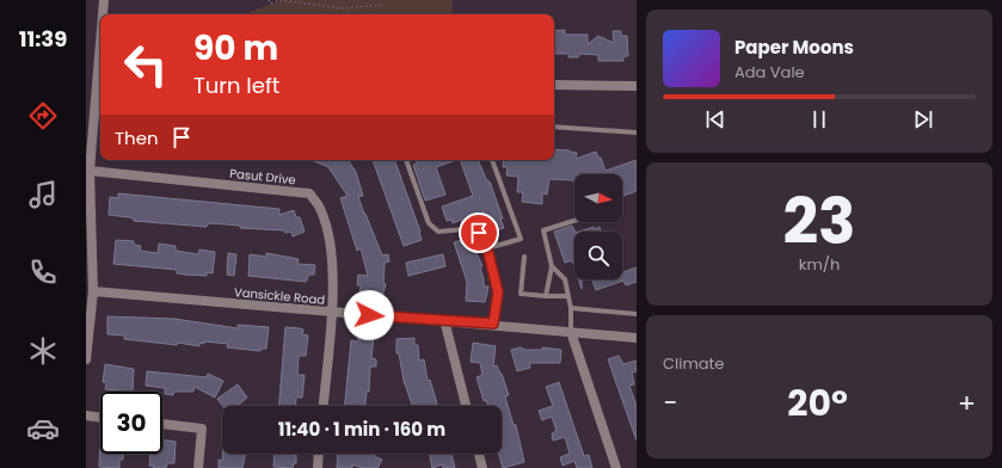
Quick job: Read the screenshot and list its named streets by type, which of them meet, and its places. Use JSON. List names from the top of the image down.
{
  "streets": {
    "street": ["Pasut Drive", "Vansickle Road"]
  },
  "crossings": [
    ["Pasut Drive", "Vansickle Road"]
  ],
  "north": "right",
  "page": {
    "tabs": "11:39",
    "turn": ["90 m", "Turn left"],
    "song": ["Paper Moons", "Ada Vale"],
    "then": "Then",
    "tile": [
      ["23", "km/h"],
      "Climate"
    ],
    "heat": ["−", "20°", "+"],
    "limit": "30",
    "trip": "11:40 · 1 min · 160 m"
  }
}
